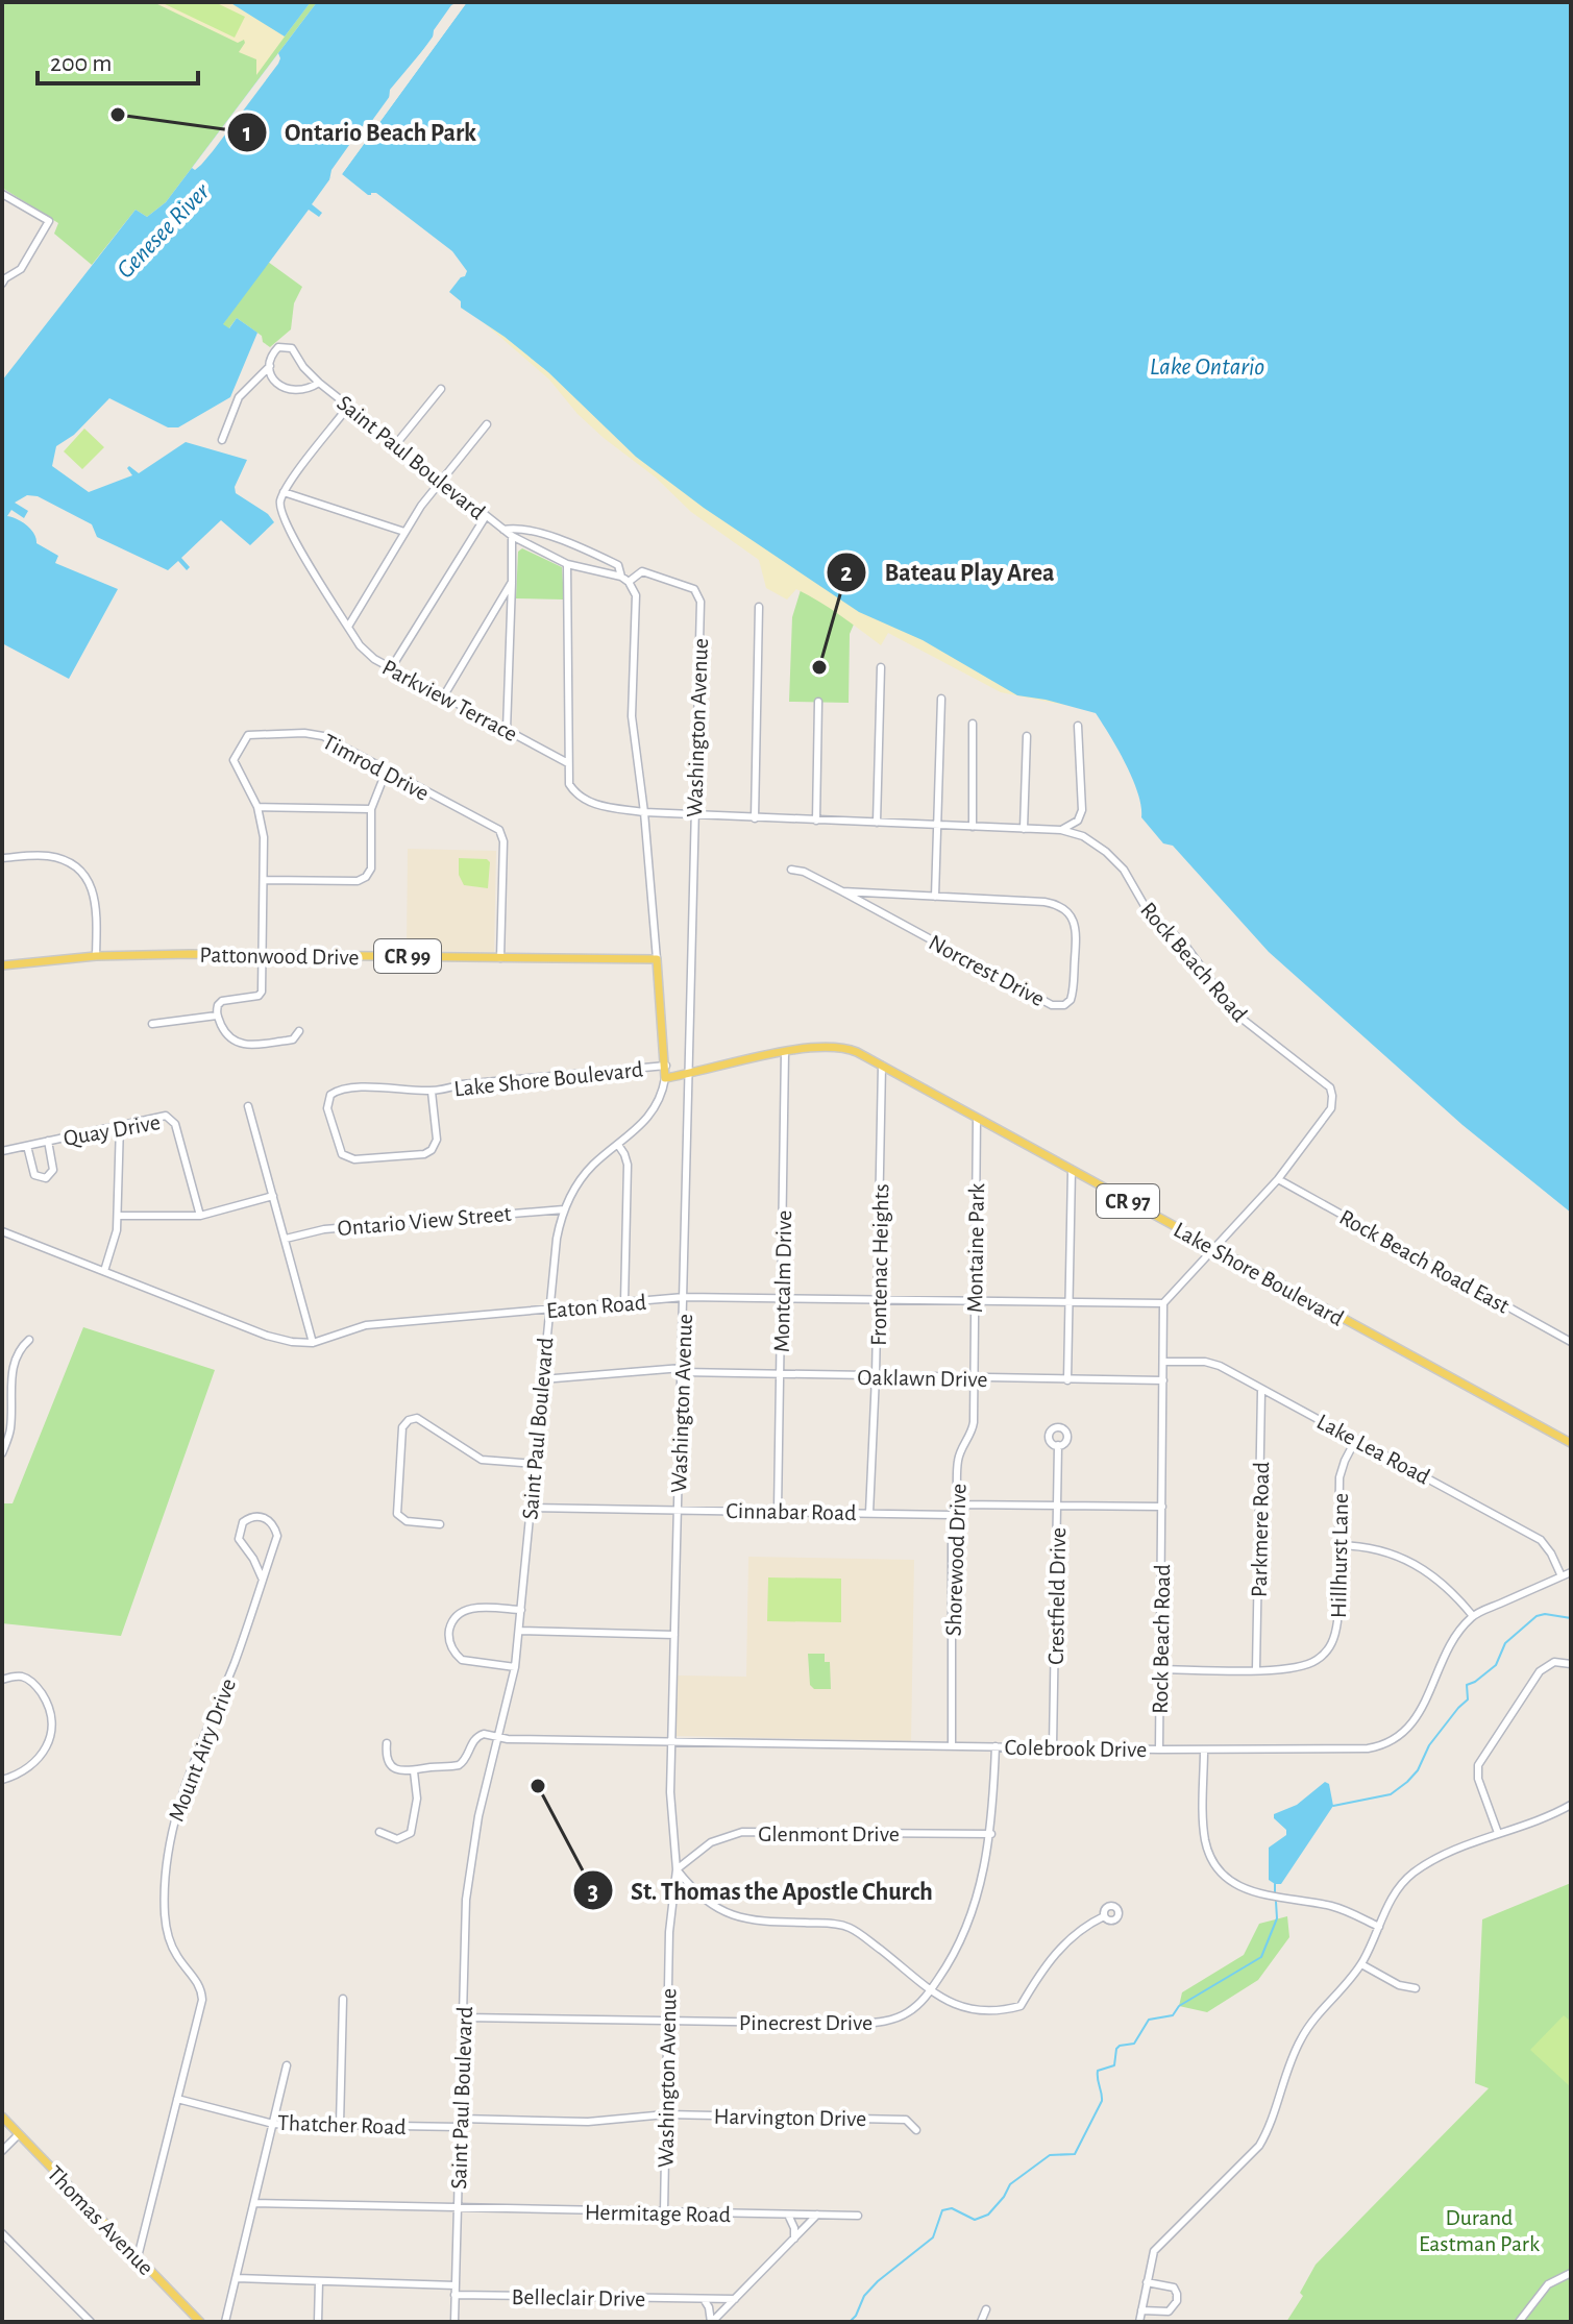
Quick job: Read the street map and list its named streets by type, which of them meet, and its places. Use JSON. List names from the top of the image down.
{
  "streets": {
    "main road": [
      "Saint Paul Boulevard",
      "Pattonwood Drive",
      "CR 99",
      "Lake Shore Boulevard",
      "CR 97",
      "Thomas Avenue"
    ],
    "street": [
      "Parkview Terrace",
      "Washington Avenue",
      "Timrod Drive",
      "Rock Beach Road",
      "Norcrest Drive",
      "Quay Drive",
      "Ontario View Street",
      "Montaine Park",
      "Rock Beach Road East",
      "Frontenac Heights",
      "Montcalm Drive",
      "Eaton Road",
      "Oaklawn Drive",
      "Lake Lea Road",
      "Cinnabar Road",
      "Parkmere Road",
      "Hillhurst Lane",
      "Shorewood Drive",
      "Crestfield Drive",
      "Colebrook Drive",
      "Mount Airy Drive",
      "Glenmont Drive",
      "Pinecrest Drive",
      "Harvington Drive",
      "Thatcher Road",
      "Hermitage Road",
      "Belleclair Drive"
    ]
  },
  "crossings": [
    ["Saint Paul Boulevard", "Washington Avenue"],
    ["Saint Paul Boulevard", "Pattonwood Drive"],
    ["Saint Paul Boulevard", "Rock Beach Road"],
    ["Saint Paul Boulevard", "Lake Shore Boulevard"],
    ["Saint Paul Boulevard", "Ontario View Street"],
    ["Saint Paul Boulevard", "Eaton Road"],
    ["Saint Paul Boulevard", "Oaklawn Drive"],
    ["Saint Paul Boulevard", "Cinnabar Road"],
    ["Saint Paul Boulevard", "Colebrook Drive"],
    ["Saint Paul Boulevard", "Pinecrest Drive"],
    ["Saint Paul Boulevard", "Harvington Drive"],
    ["Saint Paul Boulevard", "Thatcher Road"],
    ["Saint Paul Boulevard", "Hermitage Road"],
    ["Saint Paul Boulevard", "Belleclair Drive"],
    ["Washington Avenue", "Rock Beach Road"],
    ["Washington Avenue", "Lake Shore Boulevard"],
    ["Washington Avenue", "Eaton Road"],
    ["Washington Avenue", "Oaklawn Drive"],
    ["Washington Avenue", "Cinnabar Road"],
    ["Washington Avenue", "Colebrook Drive"],
    ["Washington Avenue", "Glenmont Drive"],
    ["Washington Avenue", "Pinecrest Drive"],
    ["Washington Avenue", "Harvington Drive"],
    ["Washington Avenue", "Hermitage Road"],
    ["Timrod Drive", "Pattonwood Drive"],
    ["Rock Beach Road", "Lake Shore Boulevard"],
    ["Rock Beach Road", "Rock Beach Road East"],
    ["Rock Beach Road", "Eaton Road"],
    ["Rock Beach Road", "Oaklawn Drive"],
    ["Rock Beach Road", "Lake Lea Road"],
    ["Rock Beach Road", "Hillhurst Lane"],
    ["Rock Beach Road", "Colebrook Drive"],
    ["Lake Shore Boulevard", "Montaine Park"],
    ["Lake Shore Boulevard", "Frontenac Heights"],
    ["Lake Shore Boulevard", "Montcalm Drive"],
    ["Montaine Park", "Eaton Road"],
    ["Montaine Park", "Oaklawn Drive"],
    ["Montaine Park", "Shorewood Drive"],
    ["Frontenac Heights", "Eaton Road"],
    ["Frontenac Heights", "Oaklawn Drive"],
    ["Frontenac Heights", "Cinnabar Road"],
    ["Montcalm Drive", "Eaton Road"],
    ["Montcalm Drive", "Oaklawn Drive"],
    ["Montcalm Drive", "Cinnabar Road"],
    ["Oaklawn Drive", "Shorewood Drive"],
    ["Lake Lea Road", "Parkmere Road"],
    ["Lake Lea Road", "Hillhurst Lane"],
    ["Lake Lea Road", "Colebrook Drive"],
    ["Cinnabar Road", "Shorewood Drive"],
    ["Parkmere Road", "Hillhurst Lane"],
    ["Shorewood Drive", "Colebrook Drive"],
    ["Crestfield Drive", "Colebrook Drive"],
    ["Colebrook Drive", "Pinecrest Drive"],
    ["Mount Airy Drive", "Thatcher Road"],
    ["Mount Airy Drive", "Thomas Avenue"],
    ["Glenmont Drive", "Pinecrest Drive"]
  ],
  "water": ["Genesee River", "Lake Ontario"],
  "parks": ["Durand Eastman Park"],
  "places": ["Ontario Beach Park", "Bateau Play Area", "St. Thomas the Apostle Church"],
  "scale_bar": "200 m"
}
